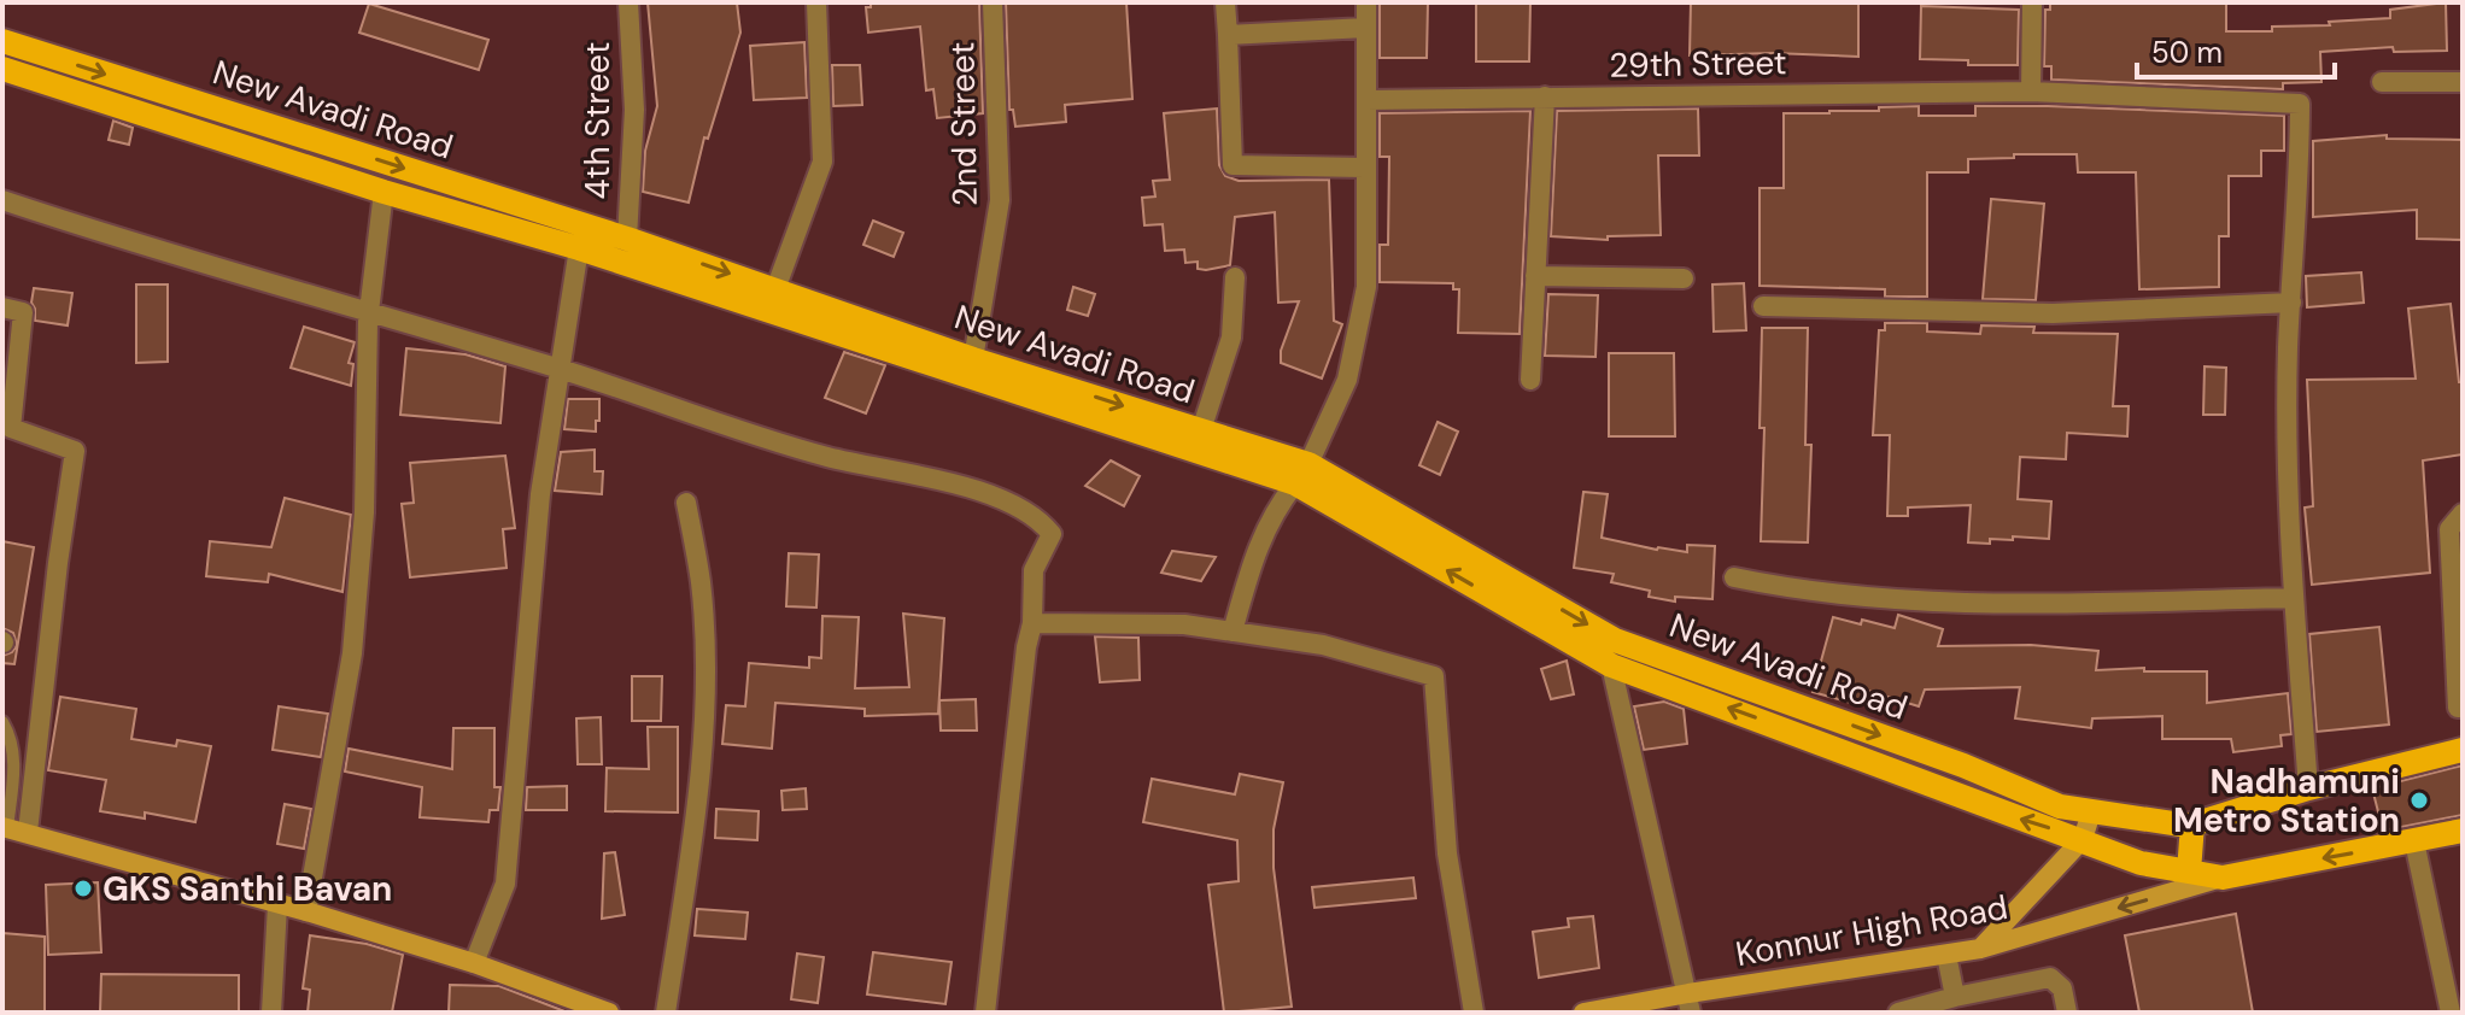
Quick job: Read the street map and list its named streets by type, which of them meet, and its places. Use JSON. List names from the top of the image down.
{
  "streets": {
    "main road": ["New Avadi Road", "Konnur High Road"],
    "street": ["29th Street", "4th Street", "2nd Street"]
  },
  "crossings": [
    ["New Avadi Road", "4th Street"],
    ["New Avadi Road", "2nd Street"],
    ["New Avadi Road", "Konnur High Road"]
  ],
  "one_way": ["Konnur High Road"],
  "places": ["Nadhamuni Metro Station", "GKS Santhi Bavan"],
  "scale_bar": "50 m"
}
